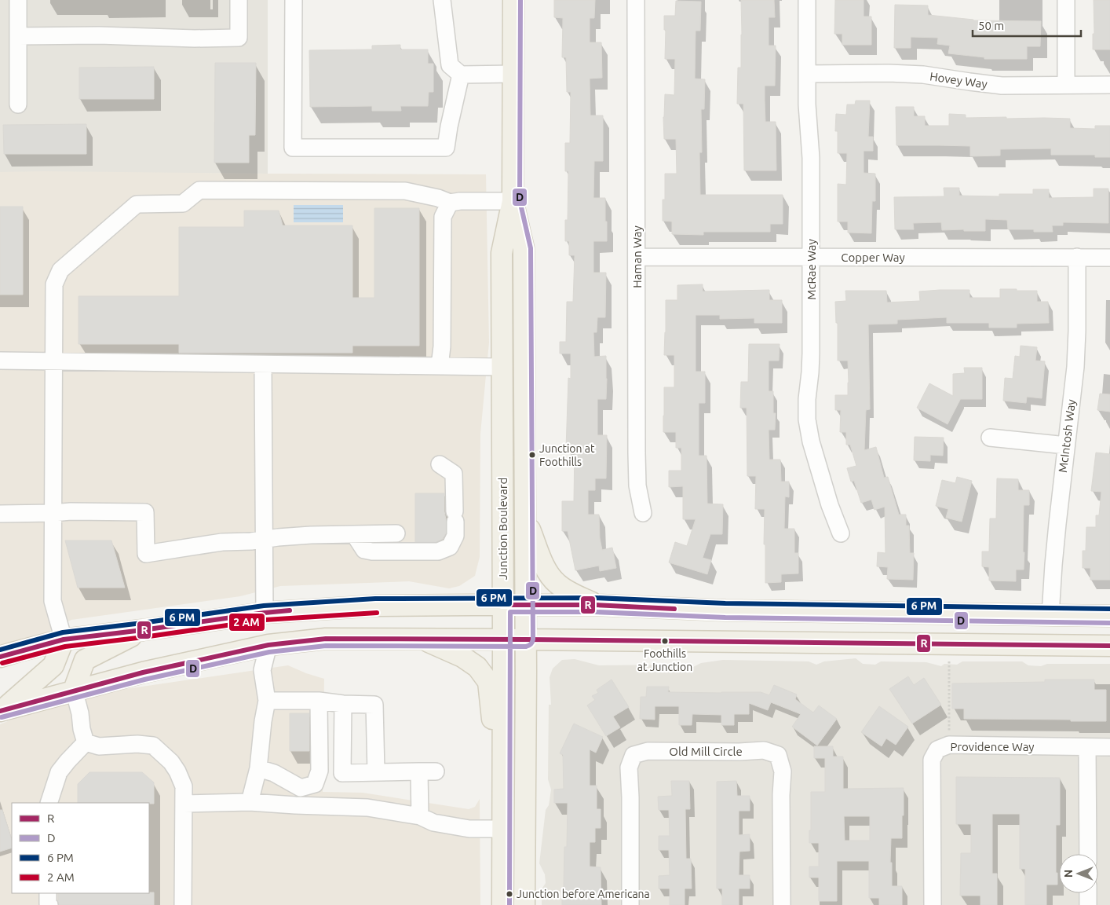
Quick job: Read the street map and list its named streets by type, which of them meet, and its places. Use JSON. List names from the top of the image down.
{
  "streets": {
    "main road": ["Junction Boulevard"],
    "street": [
      "Hovey Way",
      "Haman Way",
      "Copper Way",
      "McRae Way",
      "McIntosh Way",
      "Providence Way",
      "Old Mill Circle"
    ]
  },
  "crossings": [
    ["Hovey Way", "McRae Way"],
    ["Haman Way", "Copper Way"],
    ["Copper Way", "McRae Way"],
    ["Copper Way", "McIntosh Way"]
  ],
  "places": ["Junction at Foothills", "Foothills at Junction", "Junction before Americana"],
  "lines": ["transit line D", "transit line R"],
  "legend": [
    "R",
    "D",
    "6 PM",
    "2 AM"
  ],
  "scale_bar": "50 m",
  "north": "left"
}
